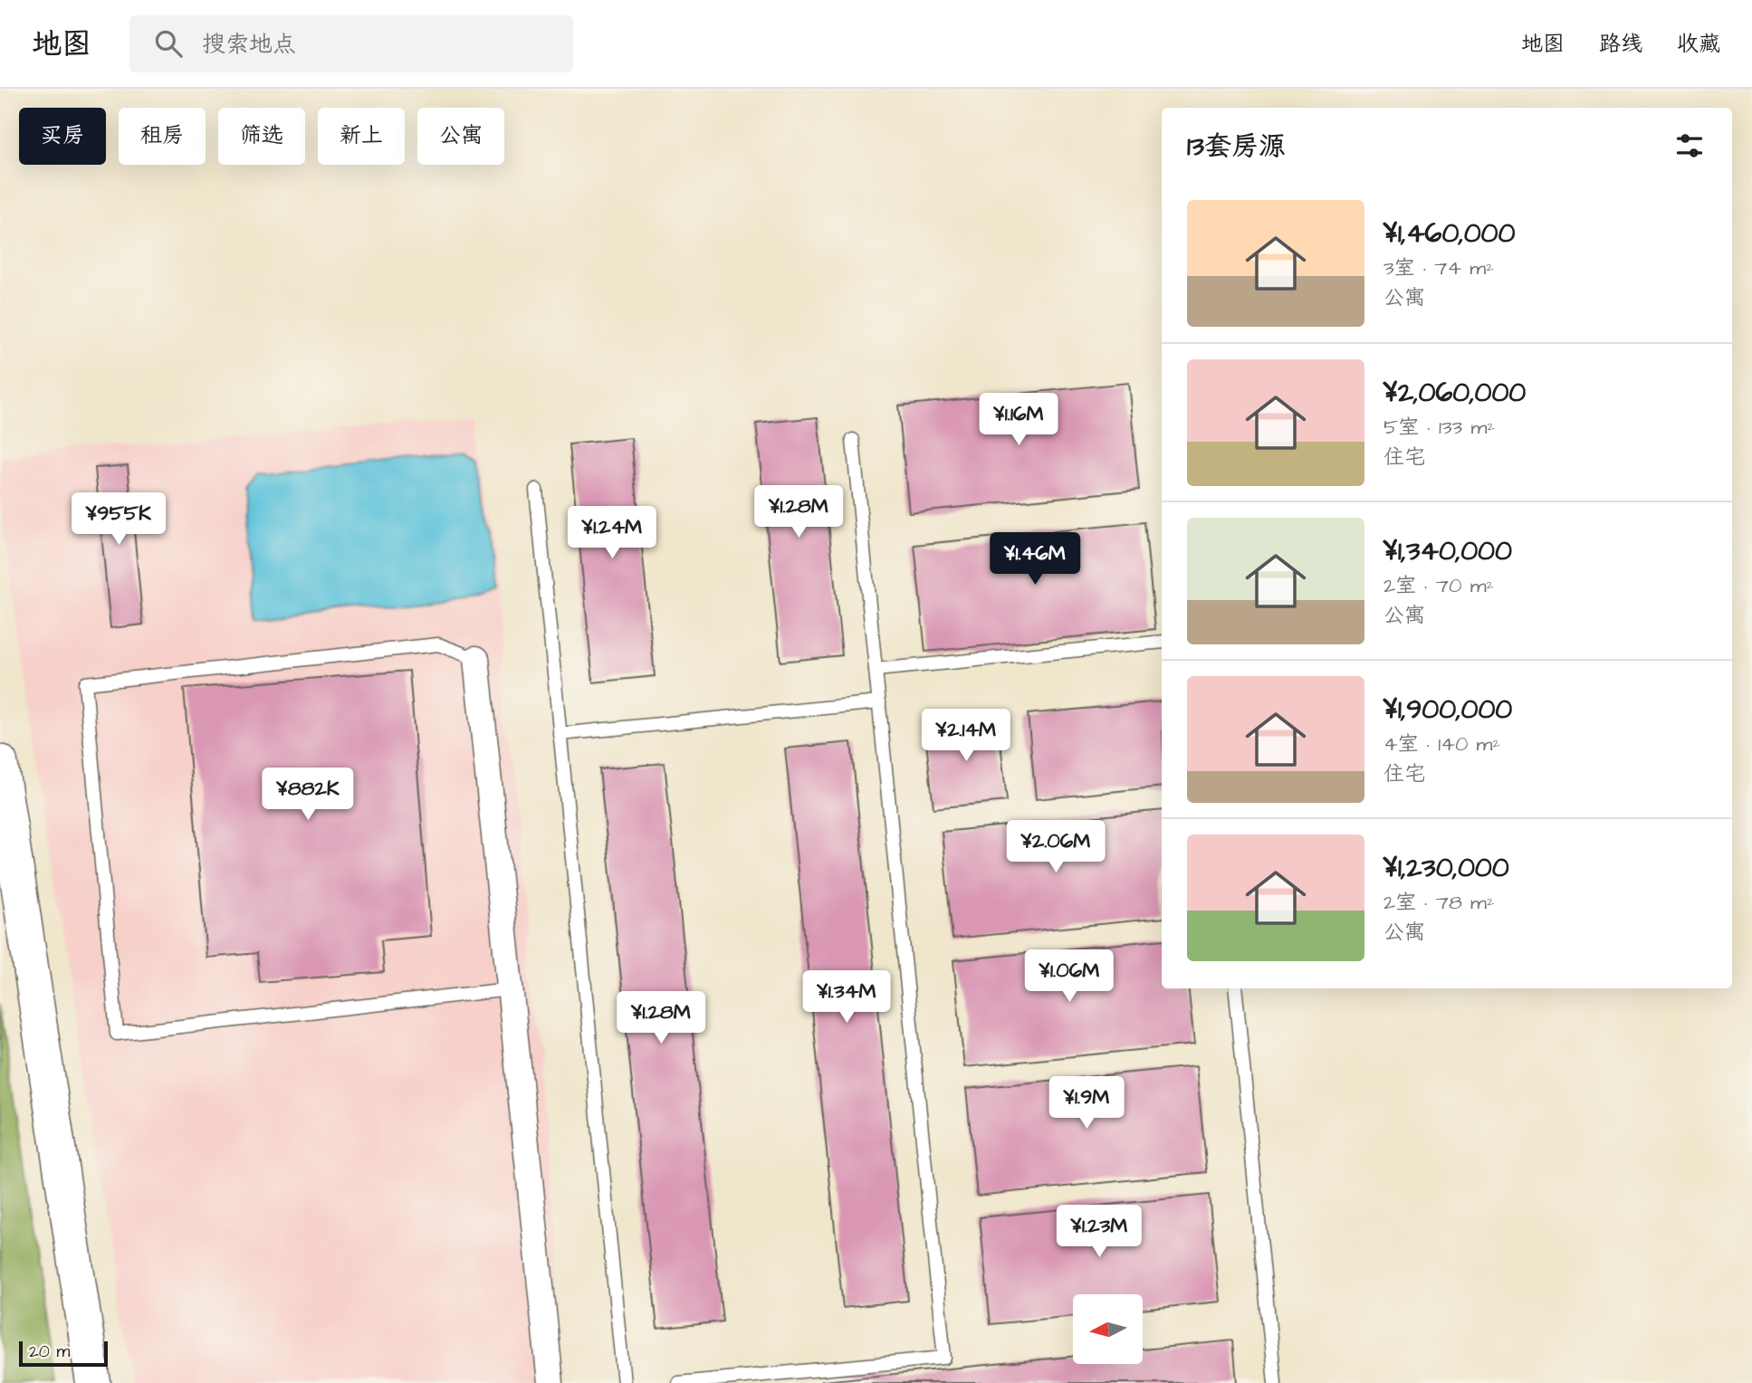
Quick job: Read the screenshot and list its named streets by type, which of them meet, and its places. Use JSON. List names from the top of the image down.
{
  "scale_bar": "20 m",
  "north": "left",
  "page": {
    "header": "地图",
    "search": "搜索地点",
    "nav": ["地图", "路线", "收藏"],
    "chip": [
      "买房",
      "租房",
      "筛选",
      "新上",
      "公寓"
    ],
    "heading": "13套房源",
    "list": [
      {
        "name": "¥1,460,000",
        "note": "3室 · 74 m² · 公寓"
      },
      {
        "name": "¥2,060,000",
        "note": "5室 · 133 m² · 住宅"
      },
      {
        "name": "¥1,340,000",
        "note": "2室 · 70 m² · 公寓"
      },
      {
        "name": "¥1,900,000",
        "note": "4室 · 140 m² · 住宅"
      },
      {
        "name": "¥1,230,000",
        "note": "2室 · 78 m² · 公寓"
      }
    ],
    "price": [
      "¥1.16M",
      "¥1.28M",
      "¥955K",
      "¥1.24M",
      "¥1.46M",
      "¥2.14M",
      "¥882K",
      "¥2.06M",
      "¥1.06M",
      "¥1.34M",
      "¥1.28M",
      "¥1.9M",
      "¥1.23M"
    ],
    "scale": "20 m"
  }
}
